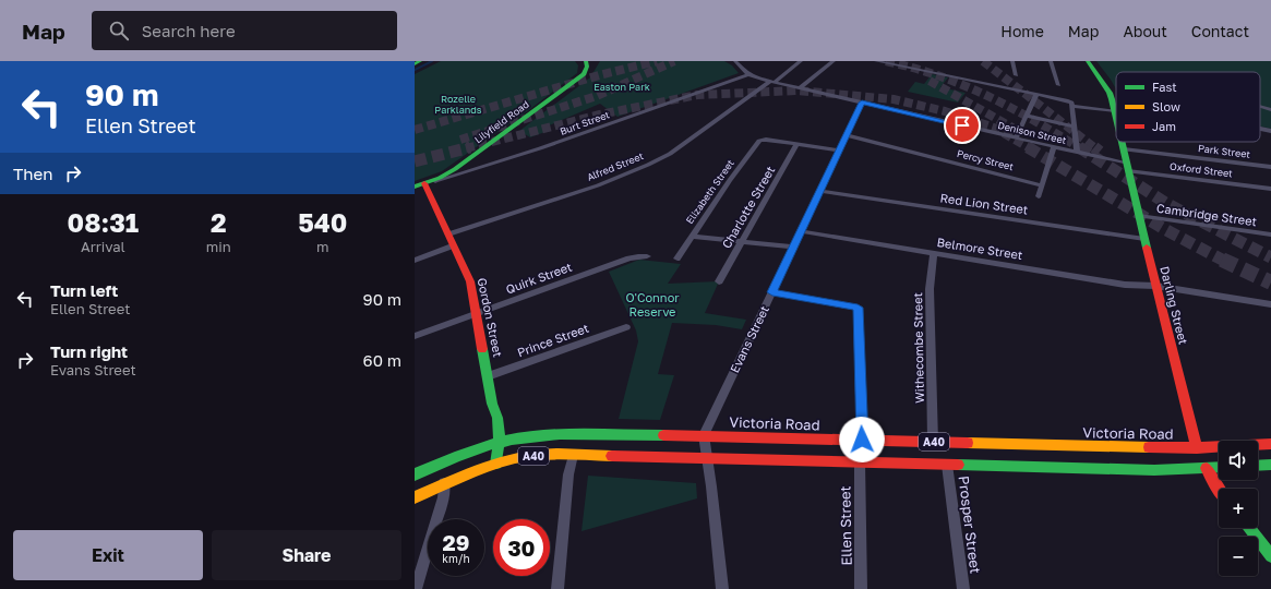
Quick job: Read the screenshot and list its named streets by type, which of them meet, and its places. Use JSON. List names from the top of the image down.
{
  "streets": {
    "main road": [
      "Lilyfield Road",
      "Darling Street",
      "Gordon Street",
      "Victoria Road",
      "A40"
    ],
    "street": [
      "Burt Street",
      "Denison Street",
      "Park Street",
      "Percy Street",
      "Alfred Street",
      "Oxford Street",
      "Elizabeth Street",
      "Red Lion Street",
      "Charlotte Street",
      "Cambridge Street",
      "Belmore Street",
      "Quirk Street",
      "Evans Street",
      "Prince Street",
      "Withecombe Street",
      "Prosper Street",
      "Ellen Street"
    ]
  },
  "crossings": [
    ["Lilyfield Road", "Burt Street"],
    ["Lilyfield Road", "Gordon Street"],
    ["Burt Street", "Denison Street"],
    ["Burt Street", "Gordon Street"],
    ["Denison Street", "Alfred Street"],
    ["Denison Street", "Oxford Street"],
    ["Denison Street", "Darling Street"],
    ["Denison Street", "Evans Street"],
    ["Park Street", "Darling Street"],
    ["Percy Street", "Evans Street"],
    ["Alfred Street", "Gordon Street"],
    ["Oxford Street", "Darling Street"],
    ["Elizabeth Street", "Charlotte Street"],
    ["Red Lion Street", "Darling Street"],
    ["Red Lion Street", "Evans Street"],
    ["Cambridge Street", "Darling Street"],
    ["Belmore Street", "Darling Street"],
    ["Belmore Street", "Evans Street"],
    ["Belmore Street", "Withecombe Street"],
    ["Quirk Street", "Gordon Street"],
    ["Darling Street", "Victoria Road"],
    ["Darling Street", "A40"],
    ["Gordon Street", "Prince Street"],
    ["Gordon Street", "Victoria Road"],
    ["Gordon Street", "A40"],
    ["Evans Street", "Victoria Road"],
    ["Withecombe Street", "Victoria Road"],
    ["A40", "Prosper Street"],
    ["A40", "Ellen Street"]
  ],
  "parks": ["Easton Park", "Rozelle Parklands", "O'Connor Reserve"],
  "legend": ["Fast", "Slow", "Jam"],
  "page": {
    "header": "Map",
    "search": "Search here",
    "nav": [
      "Home",
      "Map",
      "About",
      "Contact"
    ],
    "turn": ["90 m", "Ellen Street"],
    "then": "Then",
    "eta": [
      "08:31",
      "Arrival",
      "2",
      "min",
      "540",
      "m"
    ],
    "list": [
      {
        "name": "Turn left",
        "note": "Ellen Street",
        "value": "90 m"
      },
      {
        "name": "Turn right",
        "note": "Evans Street",
        "value": "60 m"
      }
    ],
    "map_buttons": ["+", "−"],
    "speed": "29 km/h",
    "limit": "30",
    "buttons": ["Exit", "Share"]
  }
}
